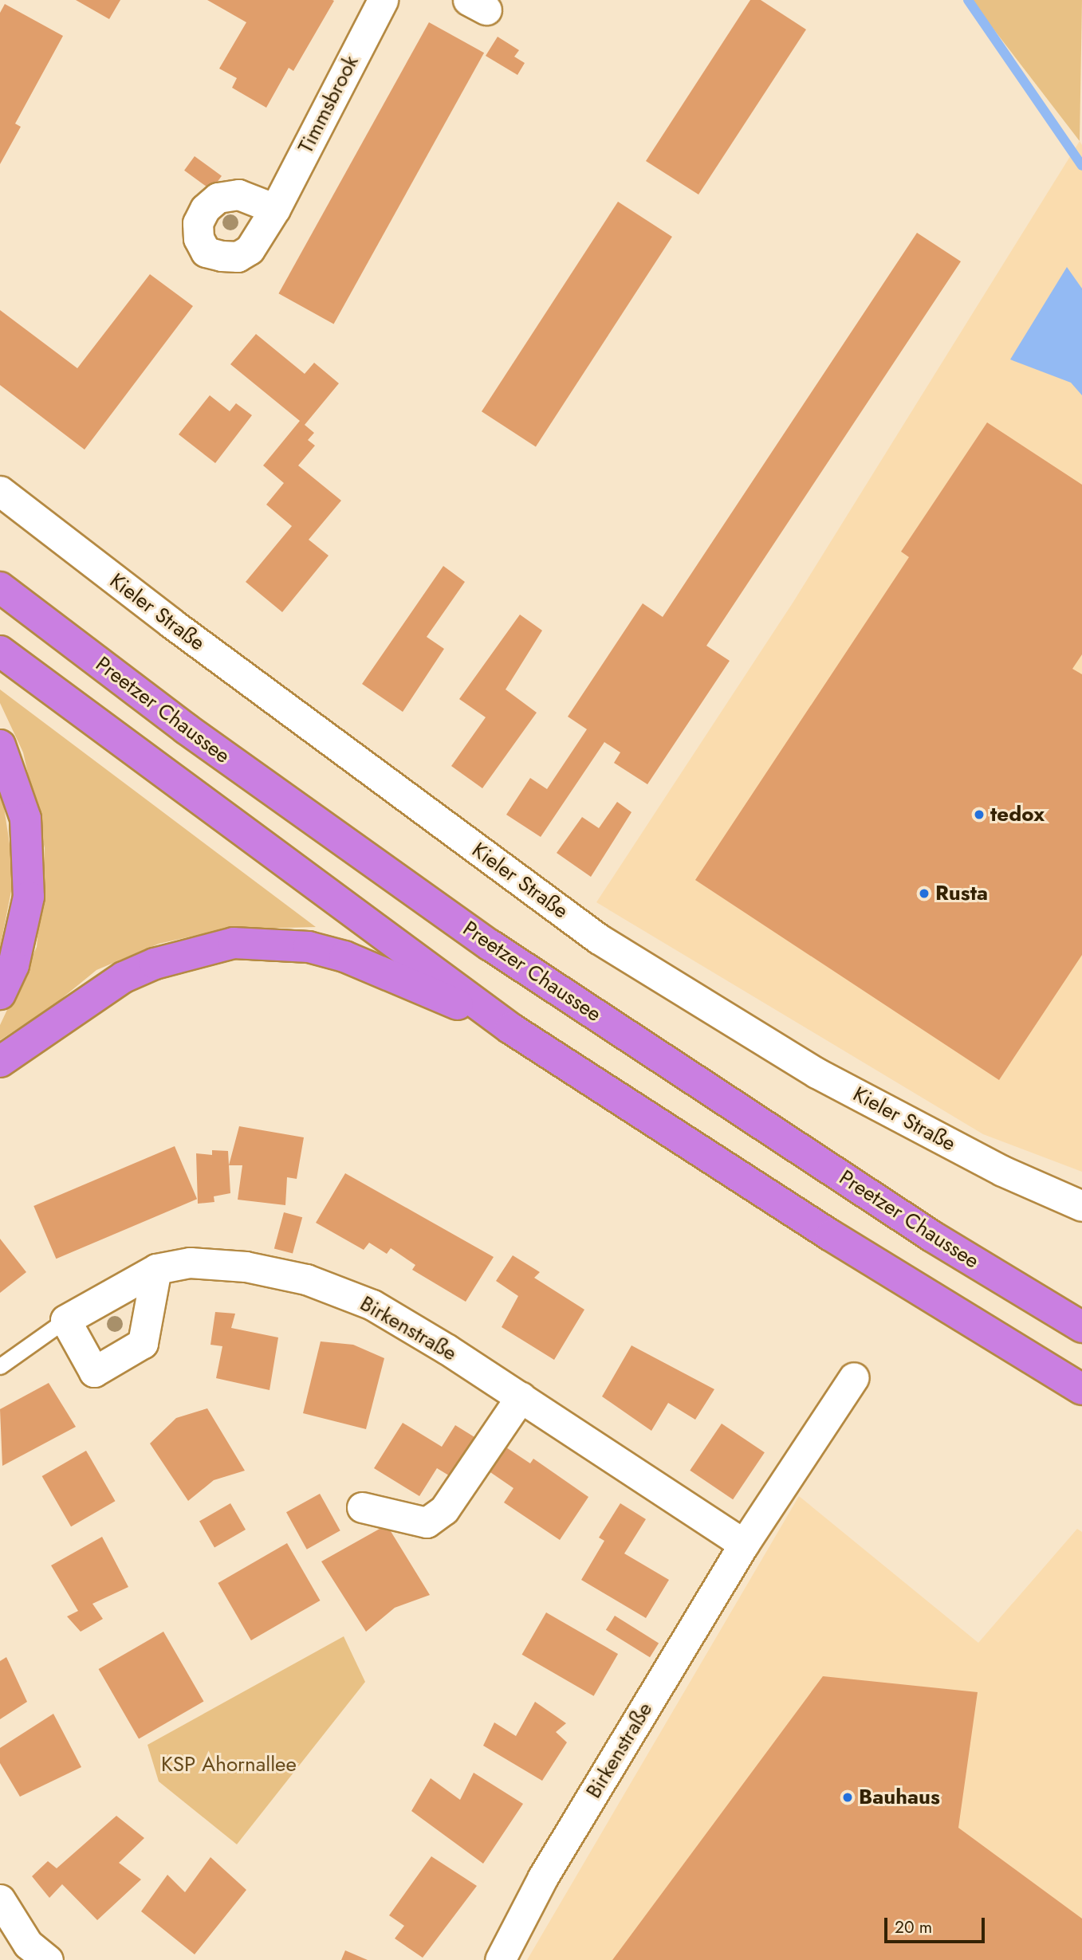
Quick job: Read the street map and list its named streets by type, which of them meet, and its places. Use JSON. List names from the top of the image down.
{
  "streets": {
    "highway": ["Preetzer Chaussee"],
    "street": ["Timmsbrook", "Kieler Straße", "Birkenstraße"]
  },
  "parks": ["KSP Ahornallee"],
  "places": ["tedox", "Rusta", "Bauhaus"],
  "scale_bar": "20 m"
}
